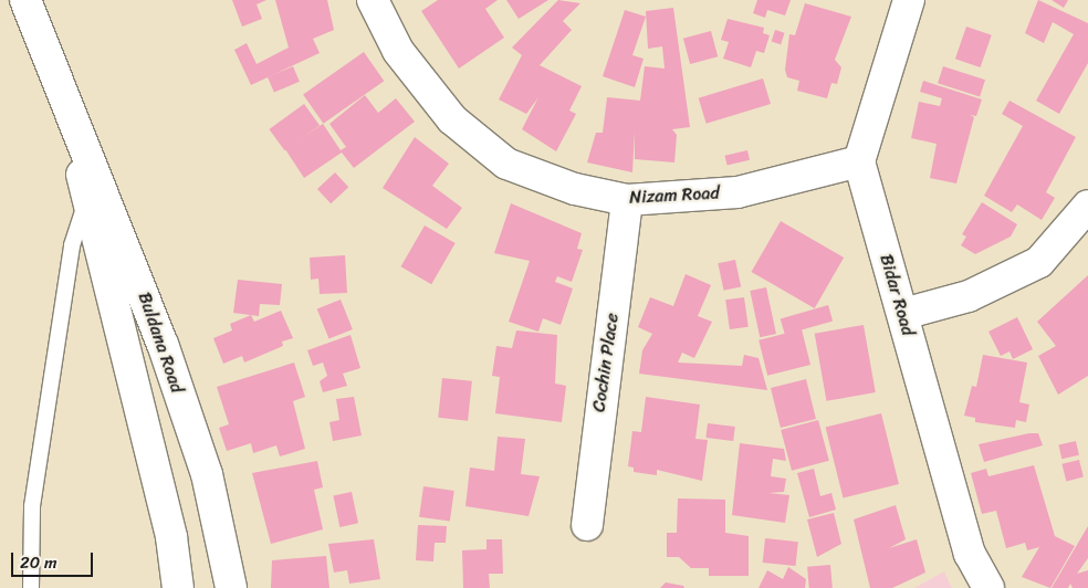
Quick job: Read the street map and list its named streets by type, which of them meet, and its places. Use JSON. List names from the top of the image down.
{
  "streets": {
    "street": [
      "Nizam Road",
      "Bidar Road",
      "Buldana Road",
      "Cochin Place"
    ]
  },
  "crossings": [
    ["Nizam Road", "Bidar Road"],
    ["Nizam Road", "Cochin Place"]
  ],
  "scale_bar": "20 m"
}
